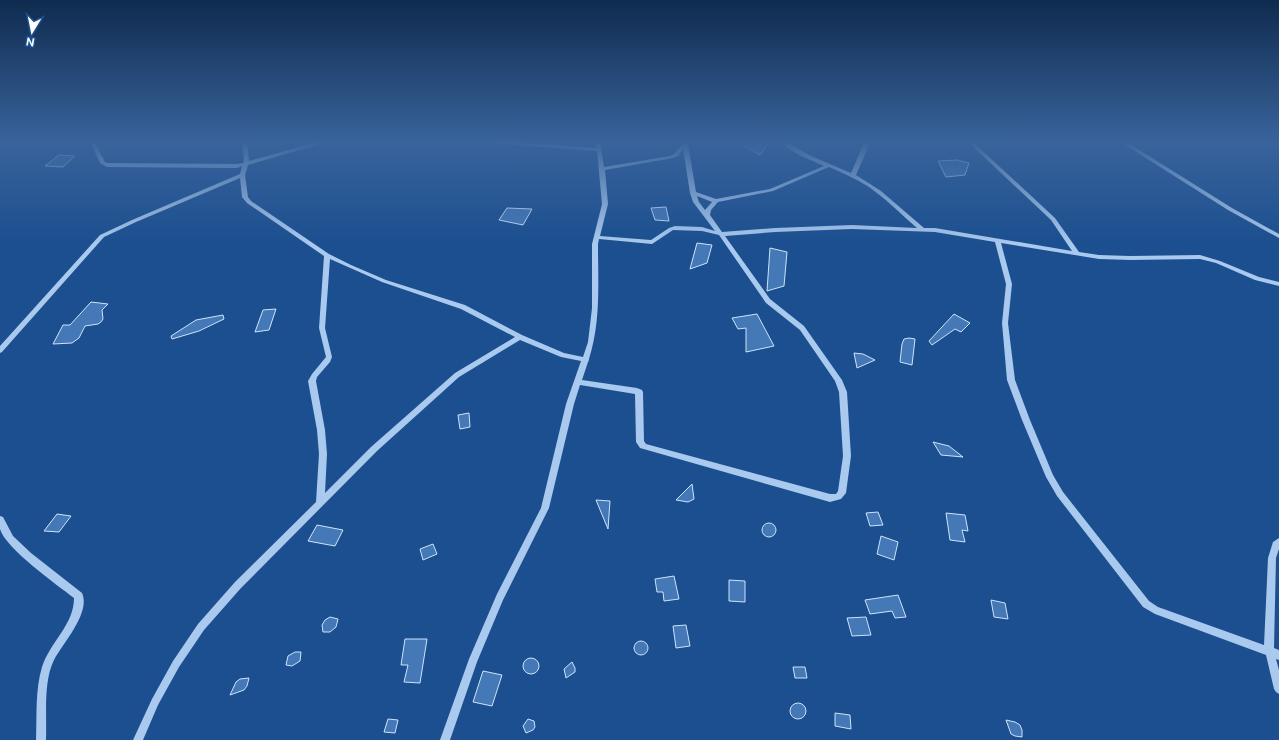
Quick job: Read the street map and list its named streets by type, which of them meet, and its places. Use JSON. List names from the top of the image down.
{
  "north": "bottom"
}
